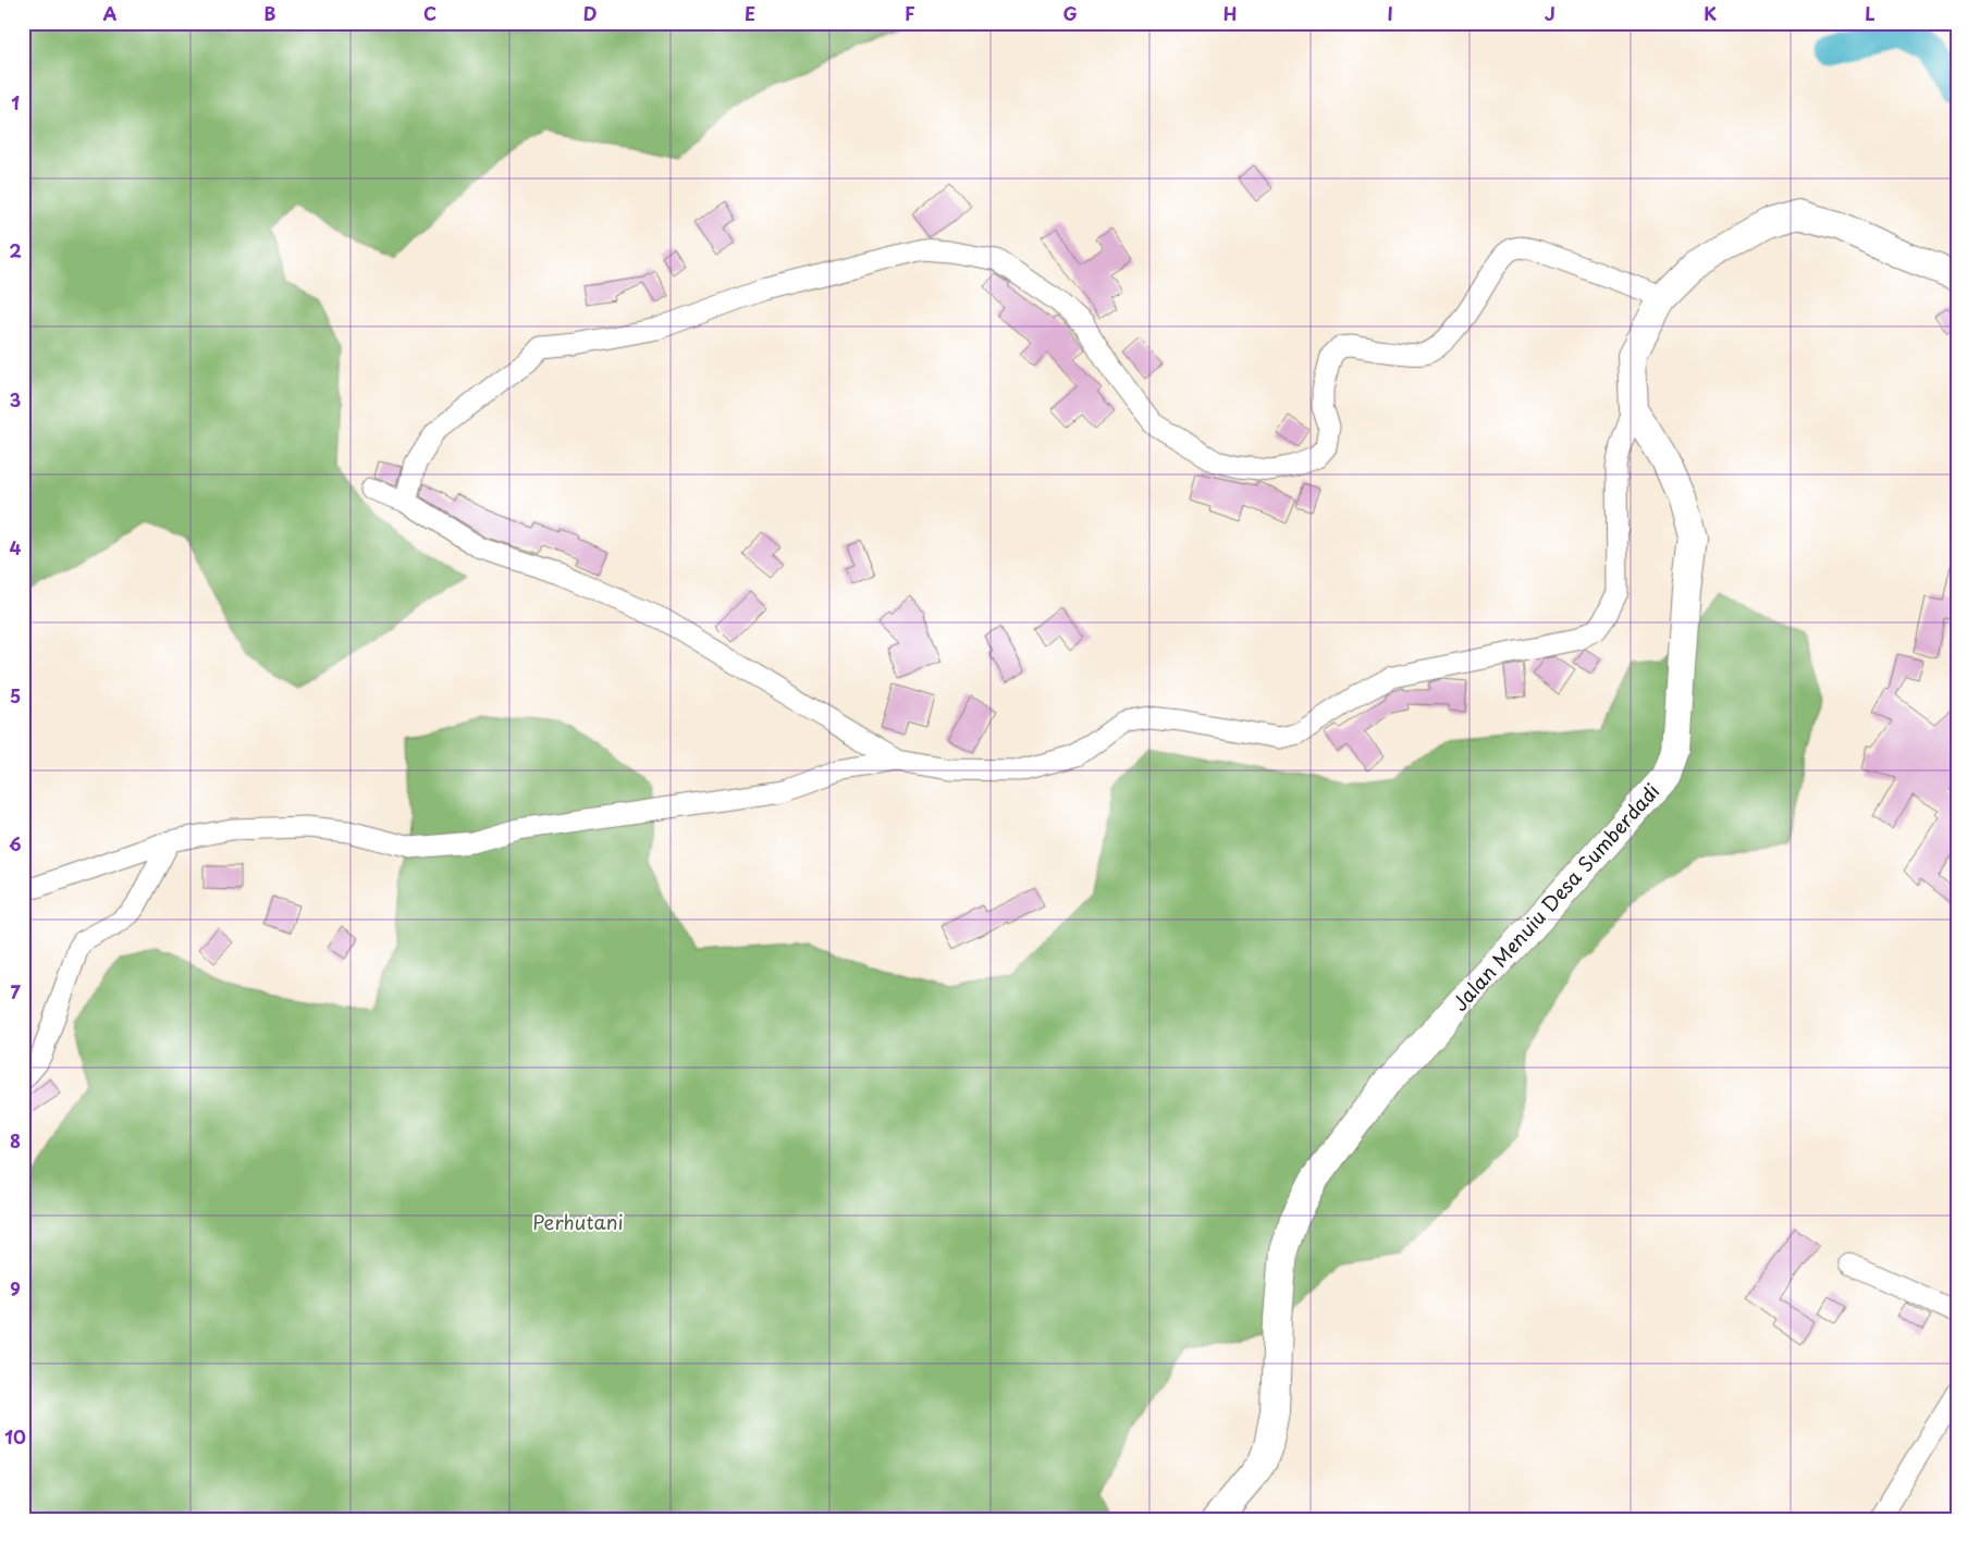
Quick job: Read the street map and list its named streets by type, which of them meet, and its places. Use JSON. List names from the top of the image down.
{
  "streets": {
    "street": ["Jalan Menuiu Desa Sumberdadi"]
  },
  "parks": ["Perhutani"],
  "grid": {
    "columns": [
      "A",
      "B",
      "C",
      "D",
      "E",
      "F",
      "G",
      "H",
      "I",
      "J",
      "K",
      "L"
    ],
    "rows": [
      "1",
      "2",
      "3",
      "4",
      "5",
      "6",
      "7",
      "8",
      "9",
      "10"
    ]
  }
}
